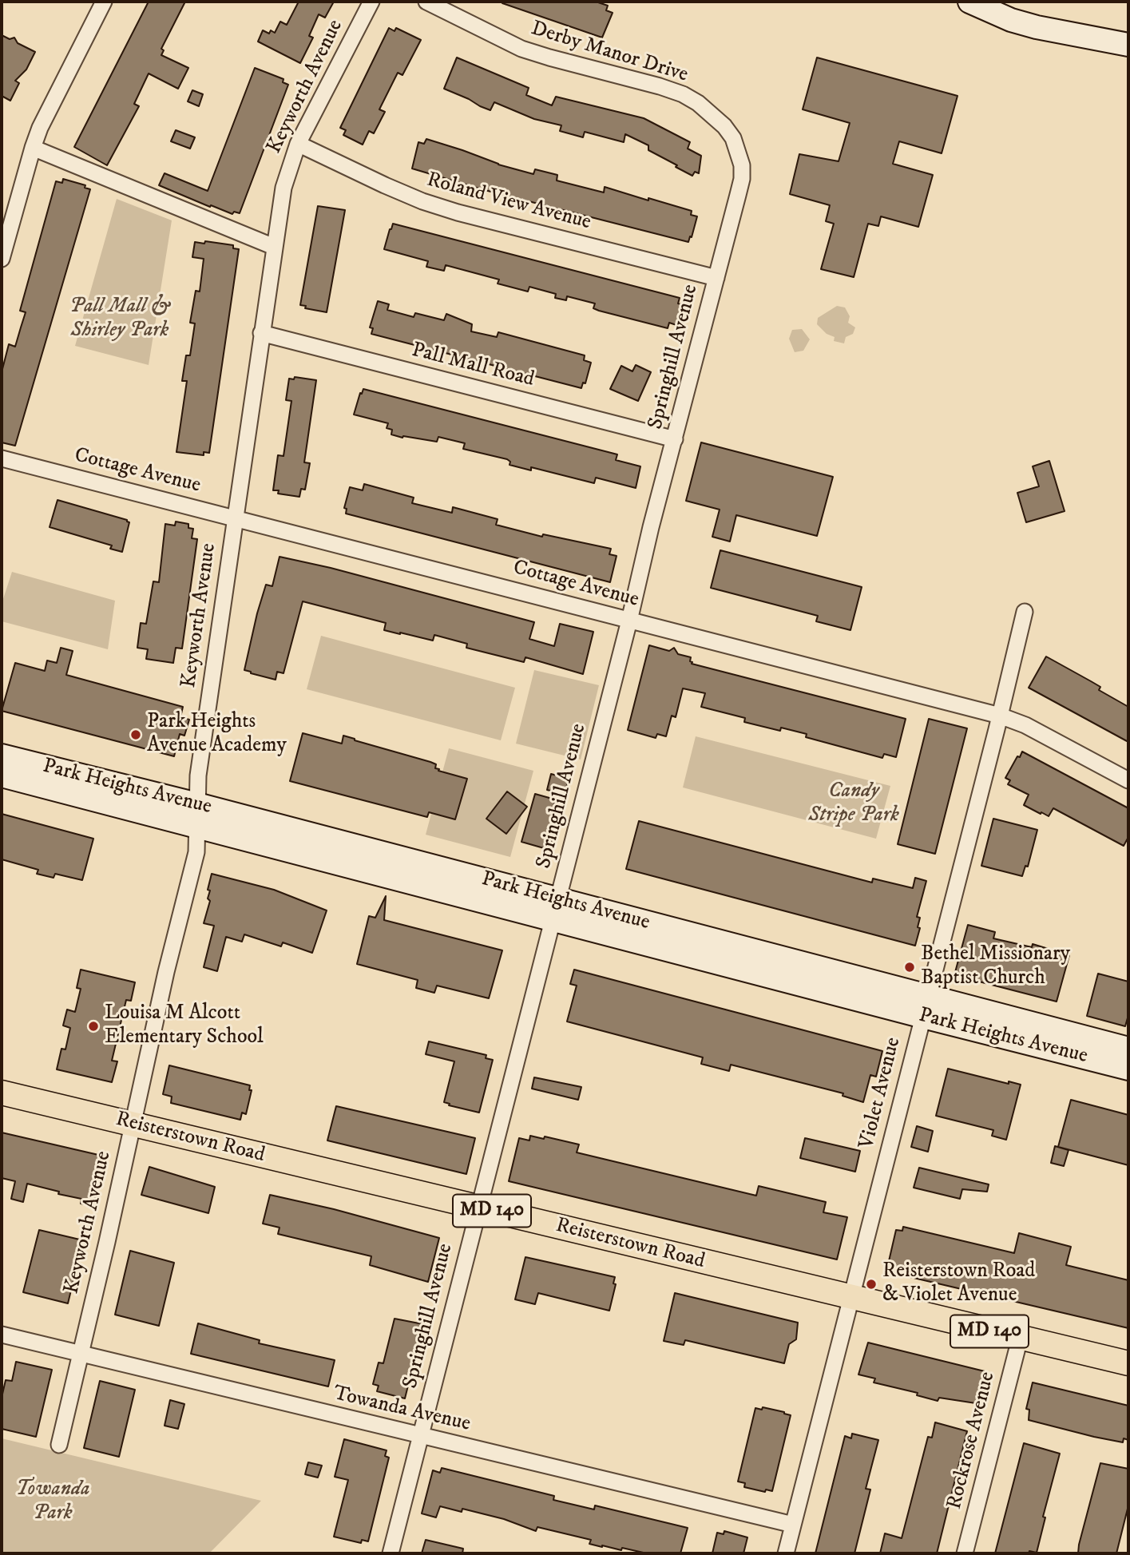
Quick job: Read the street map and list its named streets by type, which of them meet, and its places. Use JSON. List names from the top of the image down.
{
  "streets": {
    "main road": ["Park Heights Avenue", "Reisterstown Road", "MD 140"],
    "street": [
      "Derby Manor Drive",
      "Keyworth Avenue",
      "Roland View Avenue",
      "Springhill Avenue",
      "Pall Mall Road",
      "Cottage Avenue",
      "Violet Avenue",
      "Towanda Avenue",
      "Rockrose Avenue"
    ]
  },
  "crossings": [
    ["Derby Manor Drive", "Springhill Avenue"],
    ["Keyworth Avenue", "Roland View Avenue"],
    ["Keyworth Avenue", "Pall Mall Road"],
    ["Keyworth Avenue", "Cottage Avenue"],
    ["Keyworth Avenue", "Park Heights Avenue"],
    ["Keyworth Avenue", "Reisterstown Road"],
    ["Keyworth Avenue", "Towanda Avenue"],
    ["Roland View Avenue", "Springhill Avenue"],
    ["Springhill Avenue", "Pall Mall Road"],
    ["Springhill Avenue", "Cottage Avenue"],
    ["Springhill Avenue", "Park Heights Avenue"],
    ["Springhill Avenue", "Reisterstown Road"],
    ["Springhill Avenue", "Towanda Avenue"],
    ["Cottage Avenue", "Violet Avenue"],
    ["Park Heights Avenue", "Violet Avenue"],
    ["Violet Avenue", "Reisterstown Road"],
    ["Violet Avenue", "Towanda Avenue"],
    ["Reisterstown Road", "Rockrose Avenue"]
  ],
  "parks": ["Pall Mall & Shirley Park", "Candy Stripe Park", "Towanda Park"],
  "places": [
    "Park Heights Avenue Academy",
    "Bethel Missionary Baptist Church",
    "Louisa M Alcott Elementary School",
    "Reisterstown Road & Violet Avenue"
  ]
}
